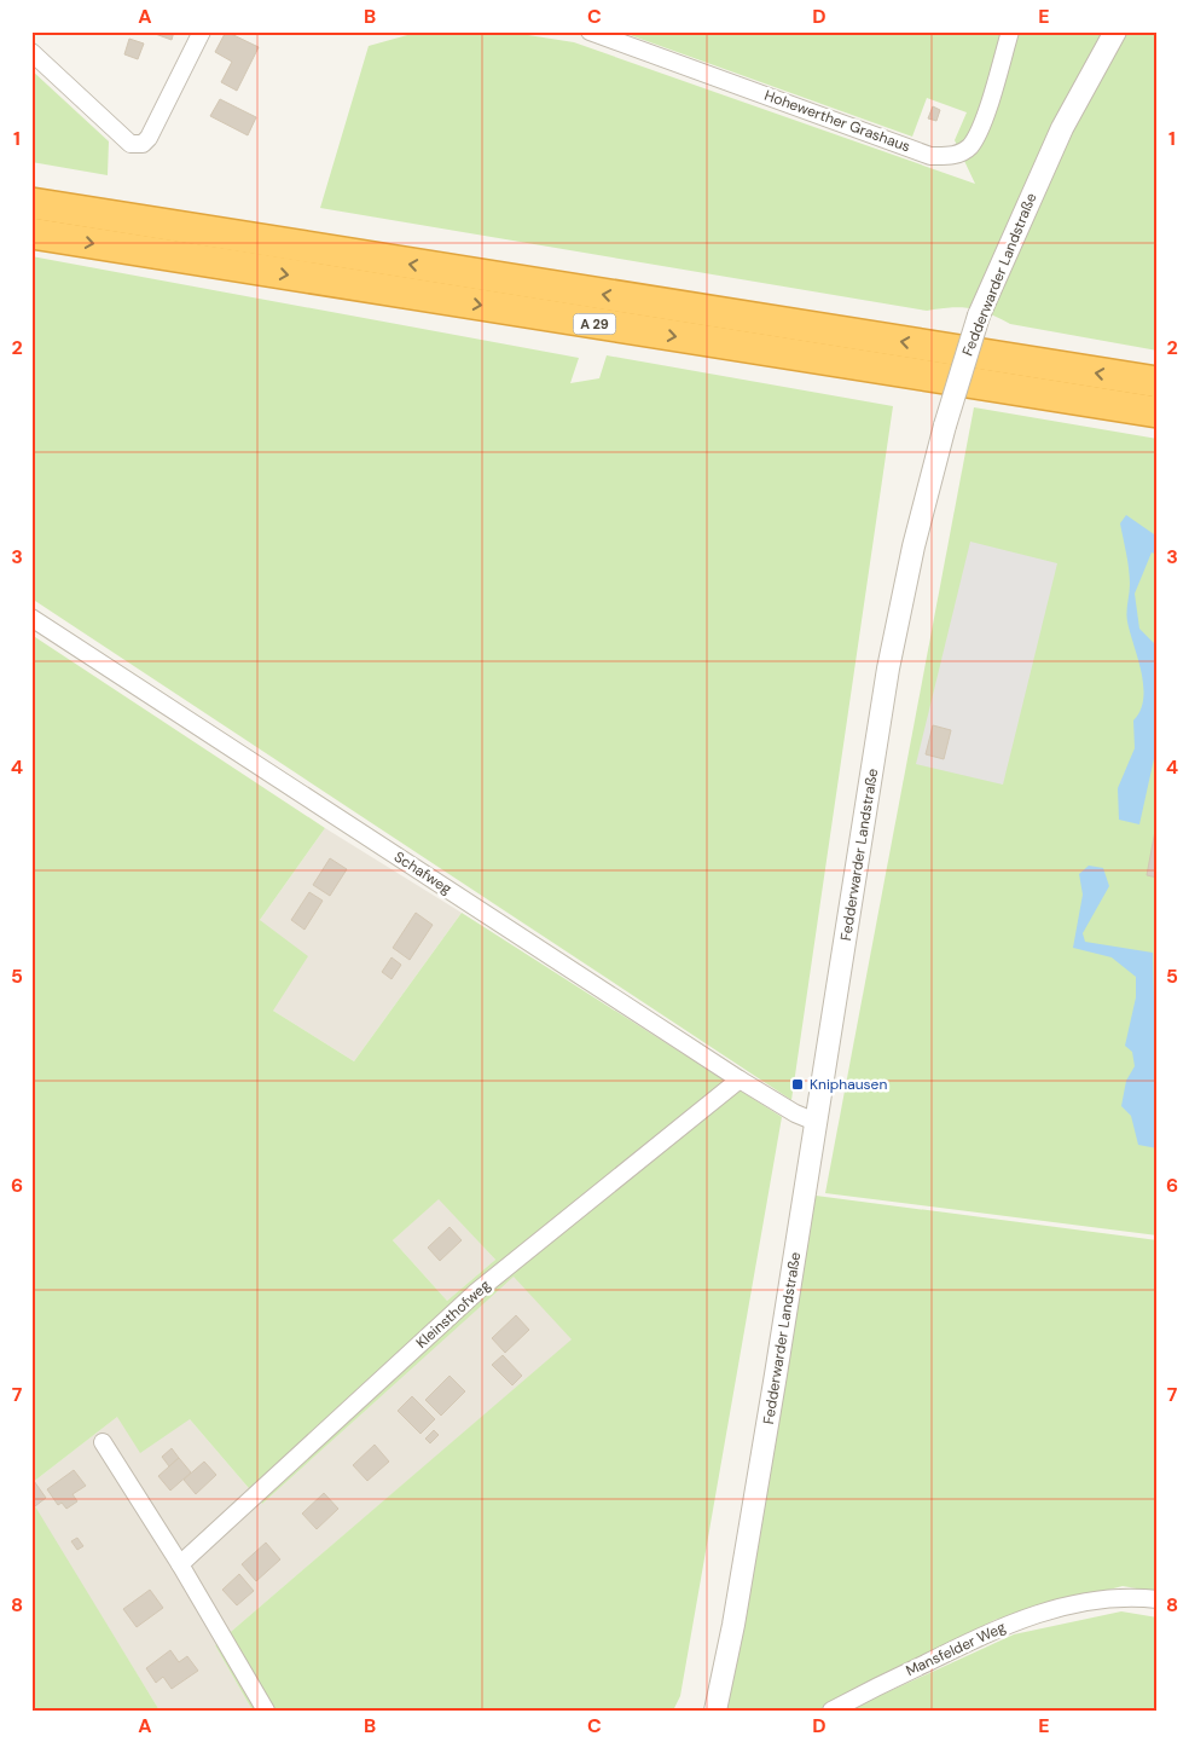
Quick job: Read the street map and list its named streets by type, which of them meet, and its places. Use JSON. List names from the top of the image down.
{
  "streets": {
    "highway": ["A 29"],
    "street": [
      "Hohewerther Grashaus",
      "Fedderwarder Landstraße",
      "Schafweg",
      "Kleinsthofweg",
      "Mansfelder Weg"
    ]
  },
  "crossings": [
    ["Fedderwarder Landstraße", "Schafweg"],
    ["Schafweg", "Kleinsthofweg"]
  ],
  "places": {
    "transit": ["Kniphausen"]
  },
  "grid": {
    "columns": [
      "A",
      "B",
      "C",
      "D",
      "E"
    ],
    "rows": [
      "1",
      "2",
      "3",
      "4",
      "5",
      "6",
      "7",
      "8"
    ]
  }
}
